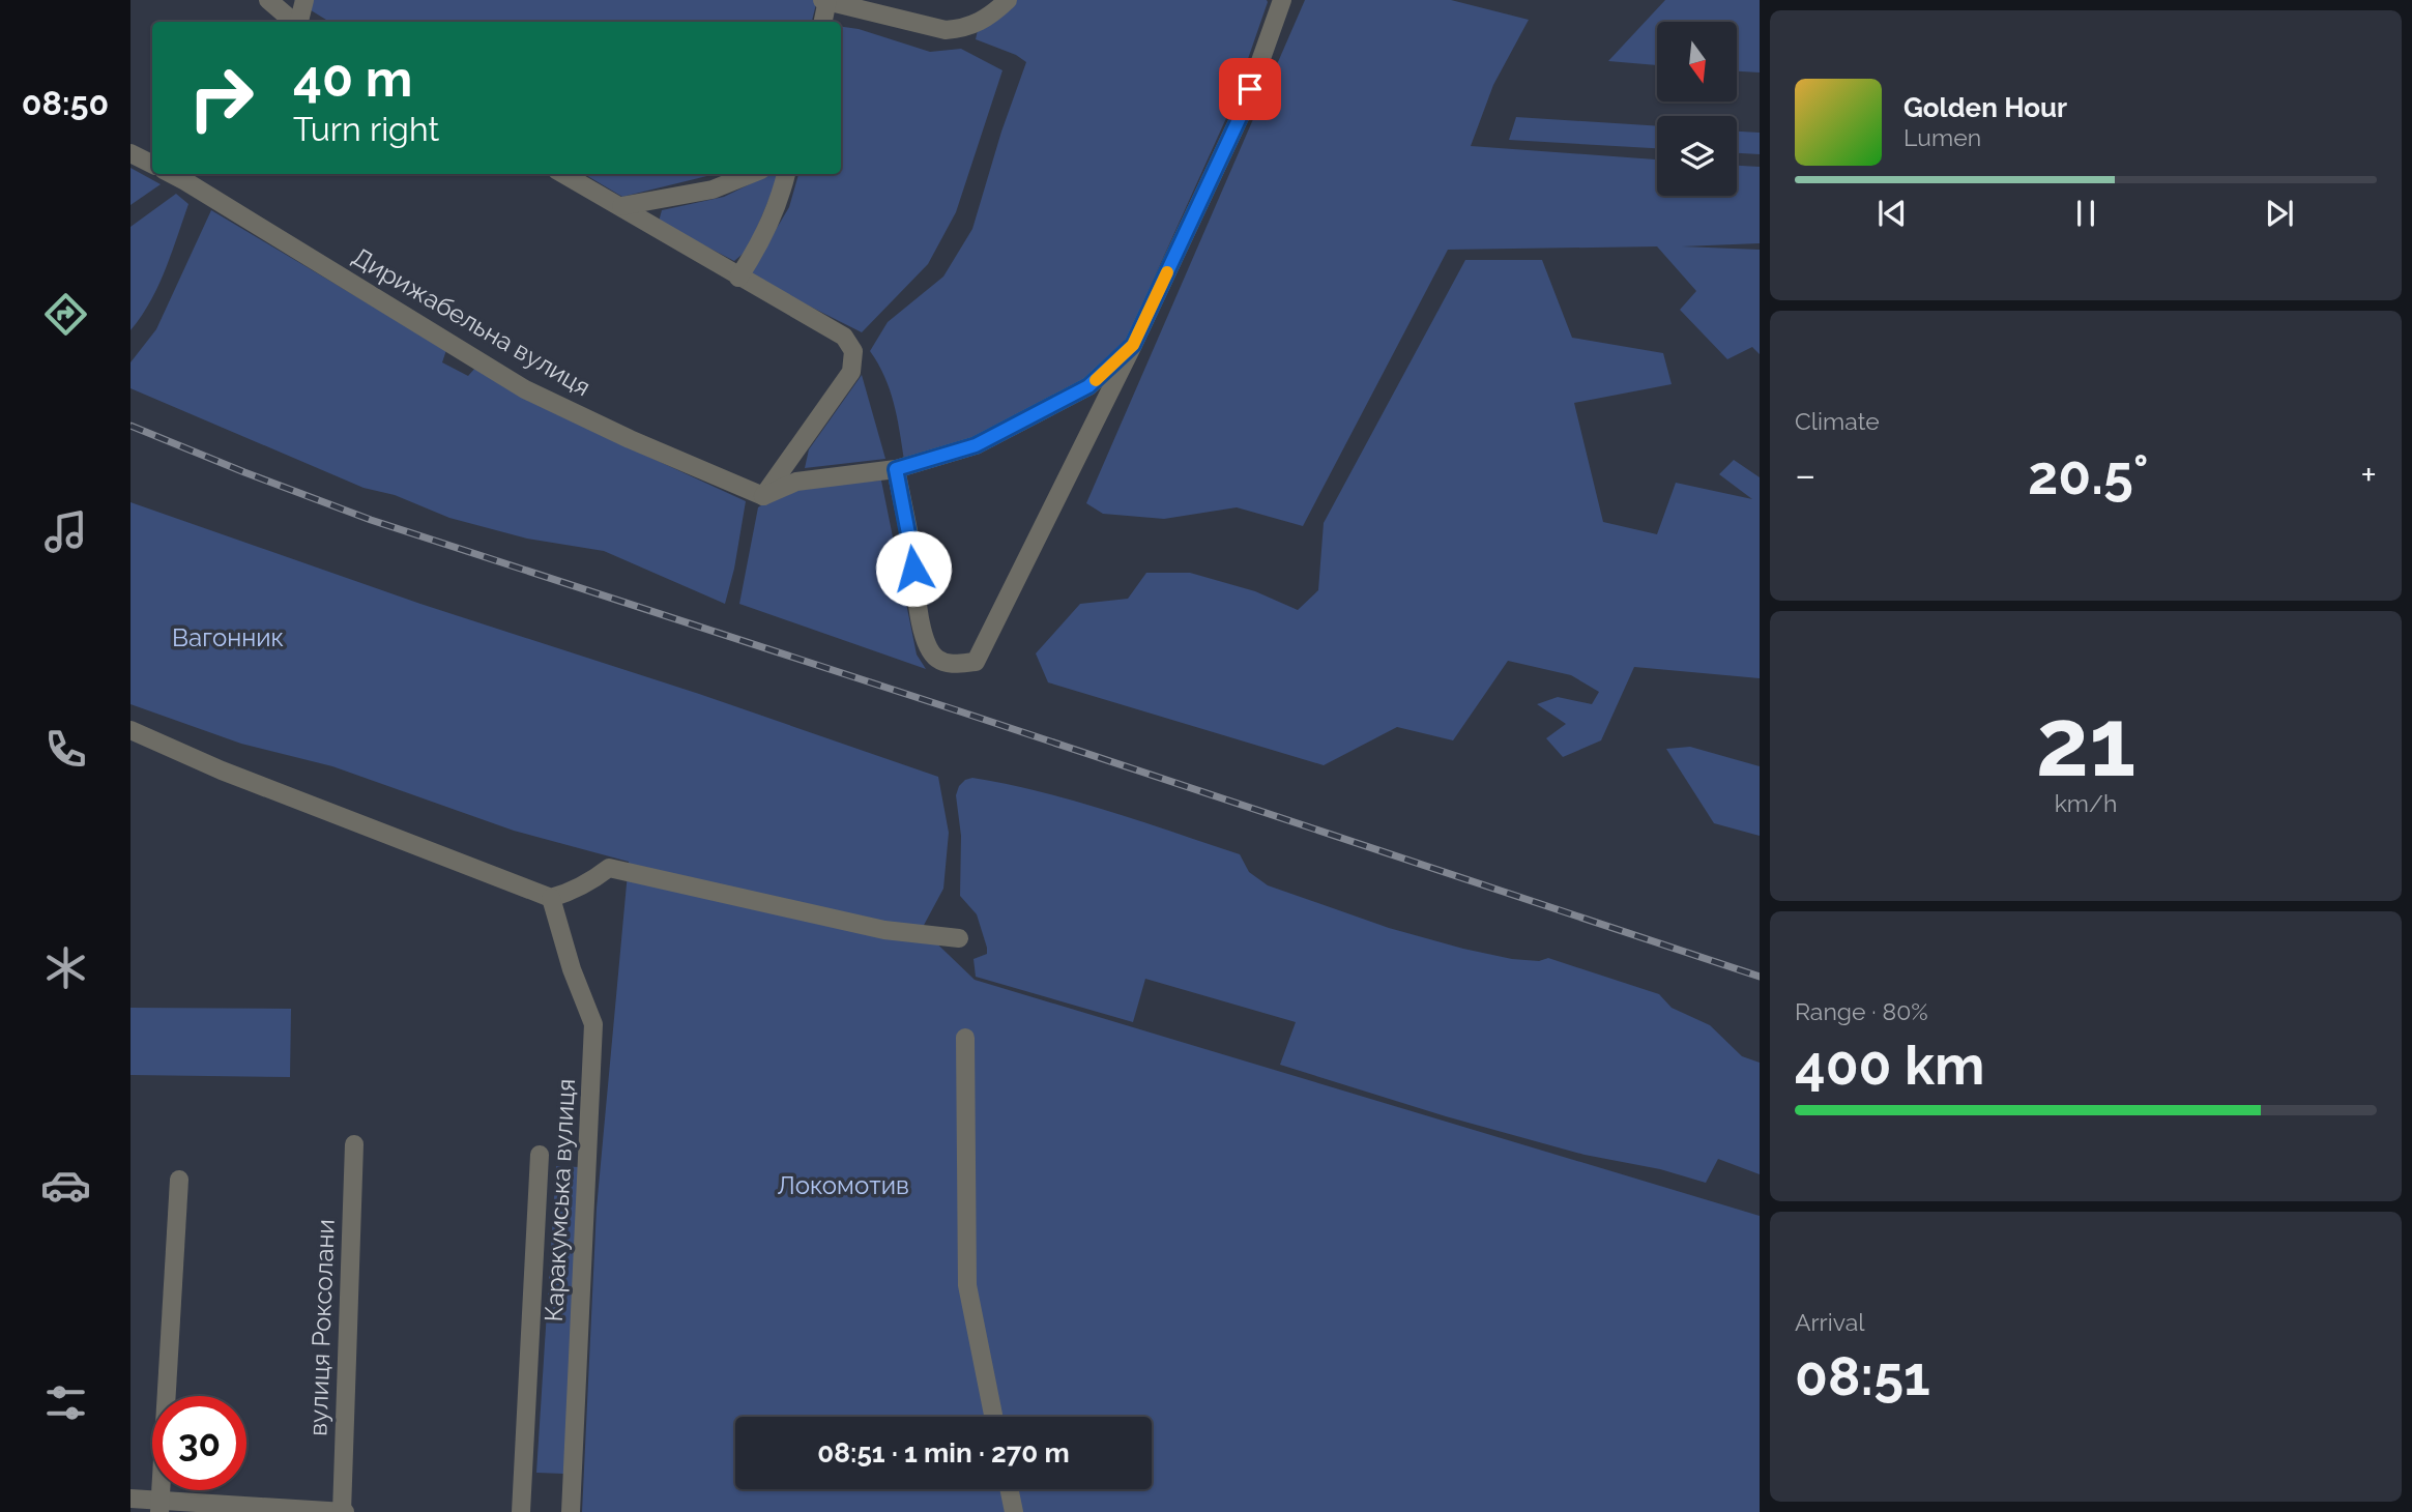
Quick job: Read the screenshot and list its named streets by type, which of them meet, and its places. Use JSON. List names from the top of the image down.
{
  "streets": {
    "street": ["Дирижабельна вулиця", "Каракумська вулиця", "вулиця Роксолани"]
  },
  "parks": ["Вагонник", "Локомотив"],
  "north": "bottom",
  "page": {
    "tabs": "08:50",
    "turn": ["40 m", "Turn right"],
    "song": ["Golden Hour", "Lumen"],
    "tile": [
      "Climate",
      ["21", "km/h"],
      ["Range · 80%", "400 km"],
      ["Arrival", "08:51"]
    ],
    "heat": ["−", "20.5°", "+"],
    "limit": "30",
    "trip": "08:51 · 1 min · 270 m"
  }
}
